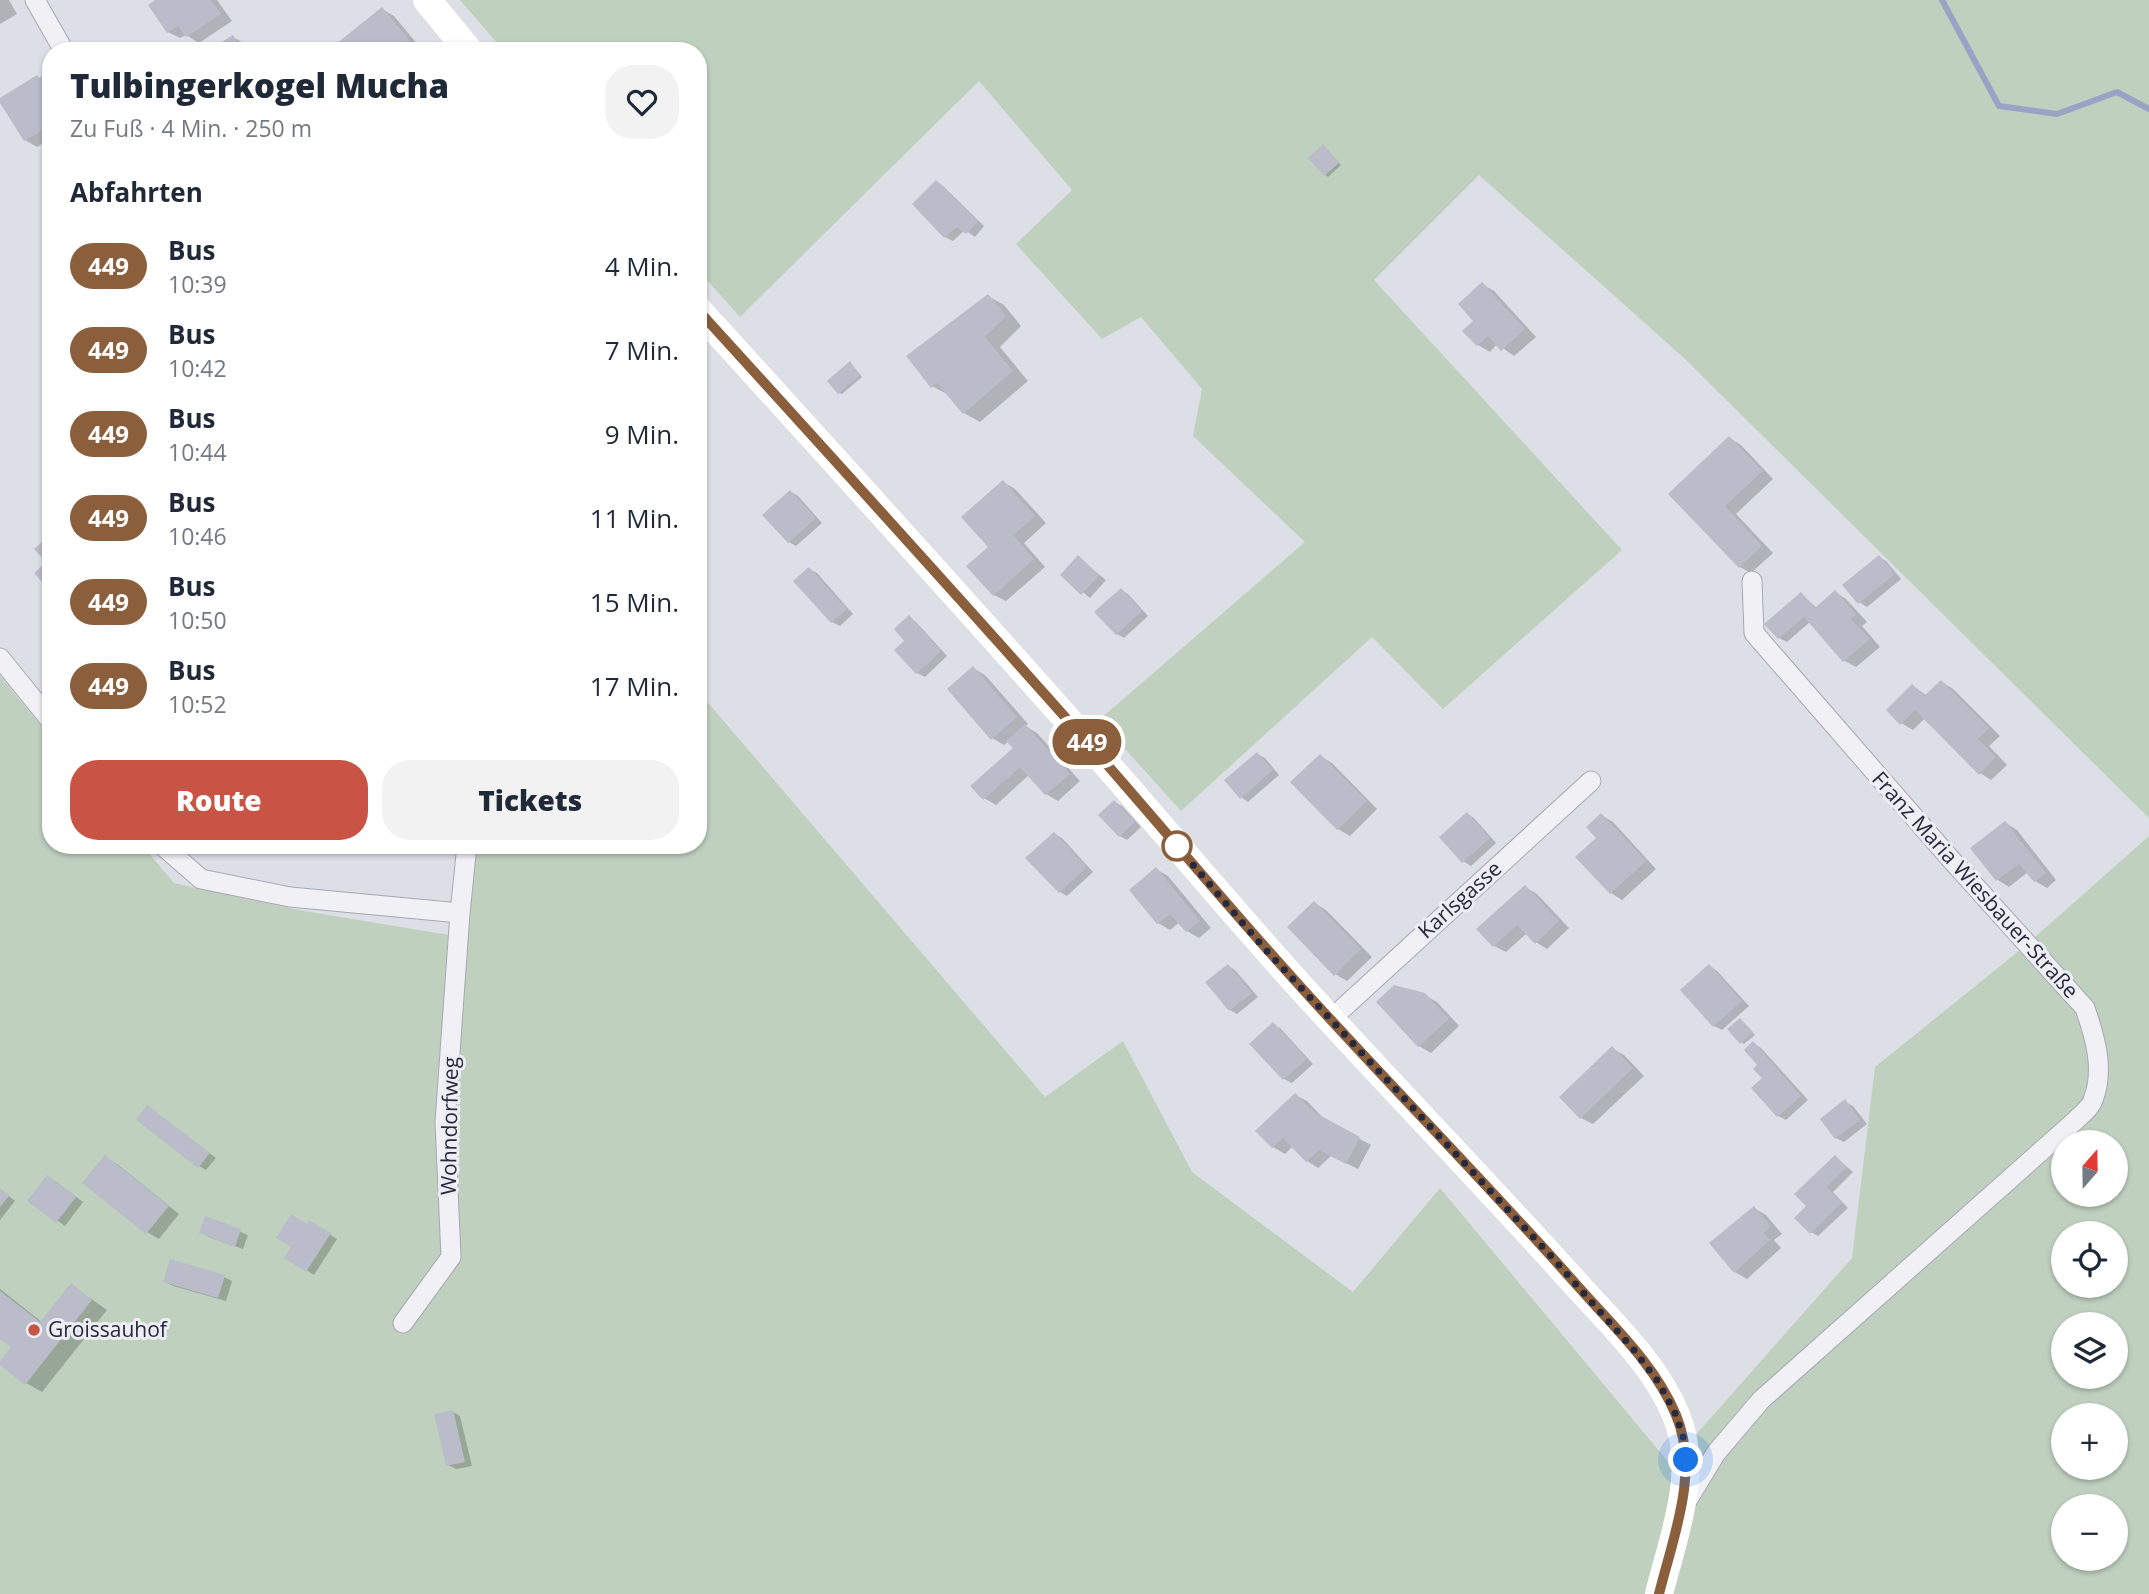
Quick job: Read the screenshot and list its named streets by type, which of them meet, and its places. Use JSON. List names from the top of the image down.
{
  "streets": {
    "street": ["Franz Maria Wiesbauer-Straße", "Karlsgasse", "Wohndorfweg"]
  },
  "places": ["Groissauhof"],
  "lines": ["bus line 449"],
  "north": "top",
  "page": {
    "on_map": "449",
    "heading": [
      ["Tulbingerkogel Mucha", "Zu Fuß · 4 Min. · 250 m"],
      "Abfahrten"
    ],
    "list": [
      {
        "mark": "449",
        "name": "Bus",
        "note": "10:39",
        "value": "4 Min."
      },
      {
        "mark": "449",
        "name": "Bus",
        "note": "10:42",
        "value": "7 Min."
      },
      {
        "mark": "449",
        "name": "Bus",
        "note": "10:44",
        "value": "9 Min."
      },
      {
        "mark": "449",
        "name": "Bus",
        "note": "10:46",
        "value": "11 Min."
      },
      {
        "mark": "449",
        "name": "Bus",
        "note": "10:50",
        "value": "15 Min."
      },
      {
        "mark": "449",
        "name": "Bus",
        "note": "10:52",
        "value": "17 Min."
      }
    ],
    "buttons": ["Route", "Tickets"],
    "map_buttons": ["+", "−"]
  }
}
